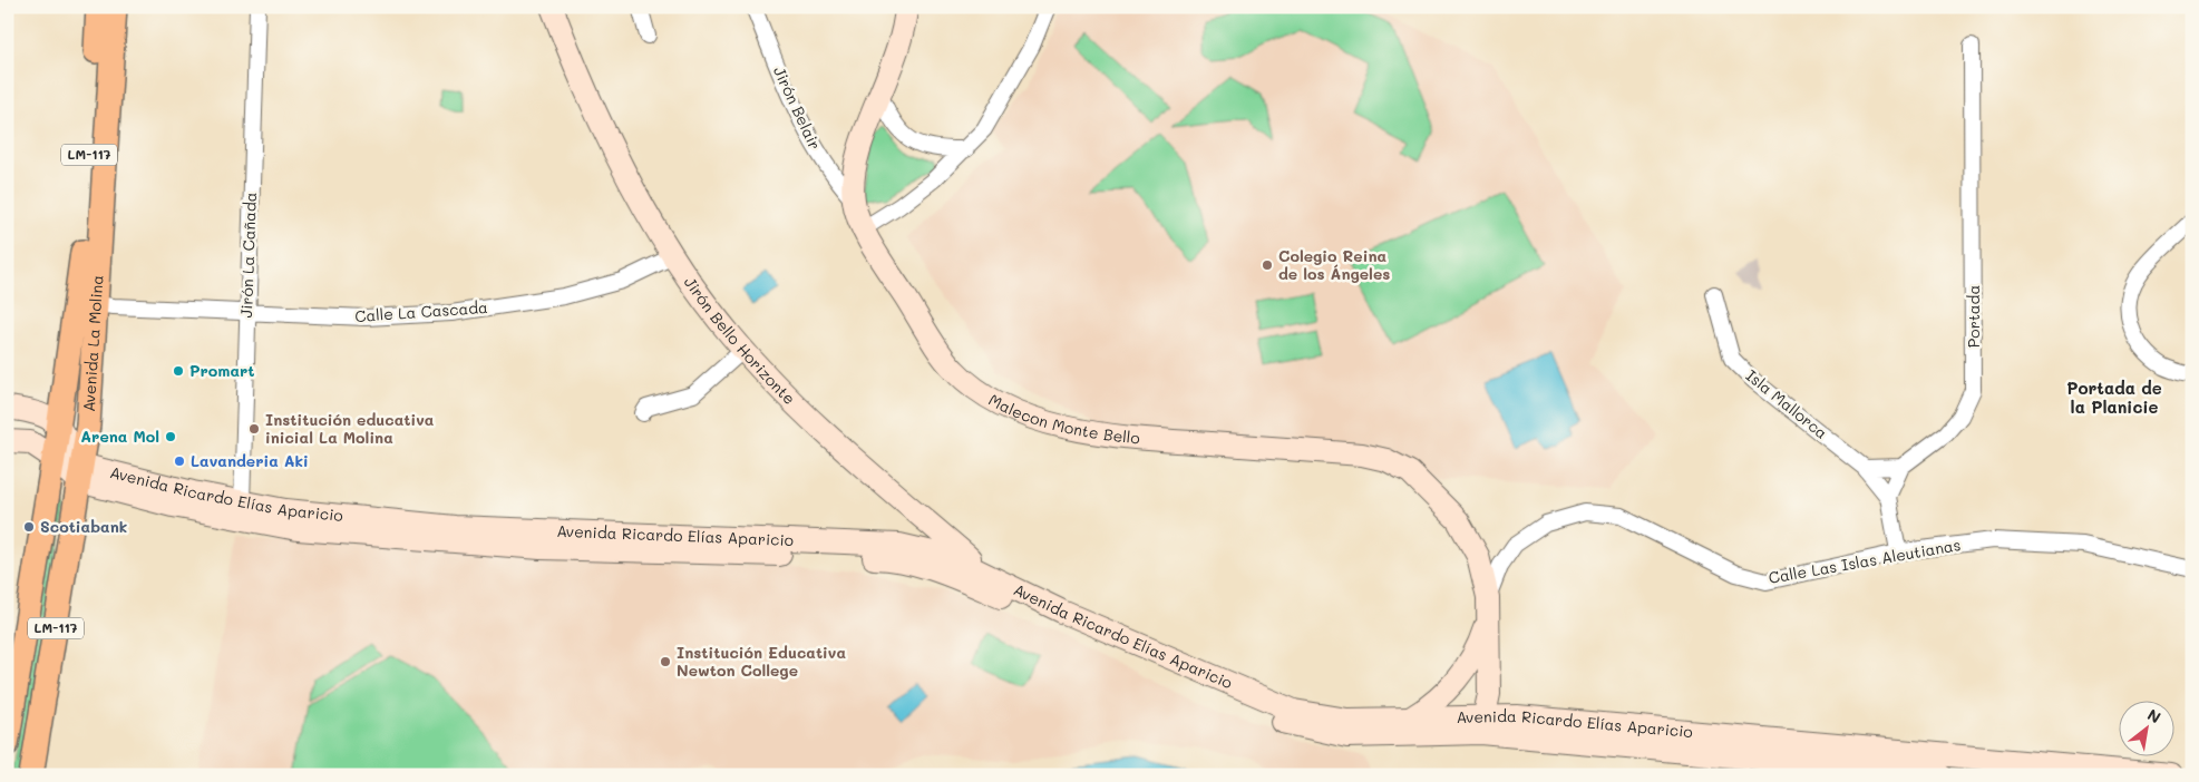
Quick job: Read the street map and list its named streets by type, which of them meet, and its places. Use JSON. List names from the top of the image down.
{
  "streets": {
    "main road": ["LM-117", "Avenida La Molina"],
    "street": [
      "Jirón Belair",
      "Jirón La Cañada",
      "Calle La Cascada",
      "Portada",
      "Jirón Bello Horizonte",
      "Isla Mallorca",
      "Malecon Monte Bello",
      "Avenida Ricardo Elías Aparicio",
      "Calle Las Islas Aleutianas"
    ]
  },
  "crossings": [
    ["Jirón Belair", "Malecon Monte Bello"],
    ["Jirón La Cañada", "Calle La Cascada"],
    ["Jirón La Cañada", "Avenida Ricardo Elías Aparicio"],
    ["Calle La Cascada", "Jirón Bello Horizonte"],
    ["Calle La Cascada", "Avenida La Molina"],
    ["Portada", "Isla Mallorca"],
    ["Jirón Bello Horizonte", "Avenida Ricardo Elías Aparicio"],
    ["Avenida La Molina", "Avenida Ricardo Elías Aparicio"],
    ["Malecon Monte Bello", "Avenida Ricardo Elías Aparicio"],
    ["Malecon Monte Bello", "Calle Las Islas Aleutianas"]
  ],
  "districts": ["Portada de la Planicie"],
  "places": [
    "Colegio Reina de los Ángeles",
    "Promart",
    "Institución educativa inicial La Molina",
    "Arena Mol",
    "Lavanderia Aki",
    "Scotiabank",
    "Institución Educativa Newton College"
  ],
  "north": "top right"
}
